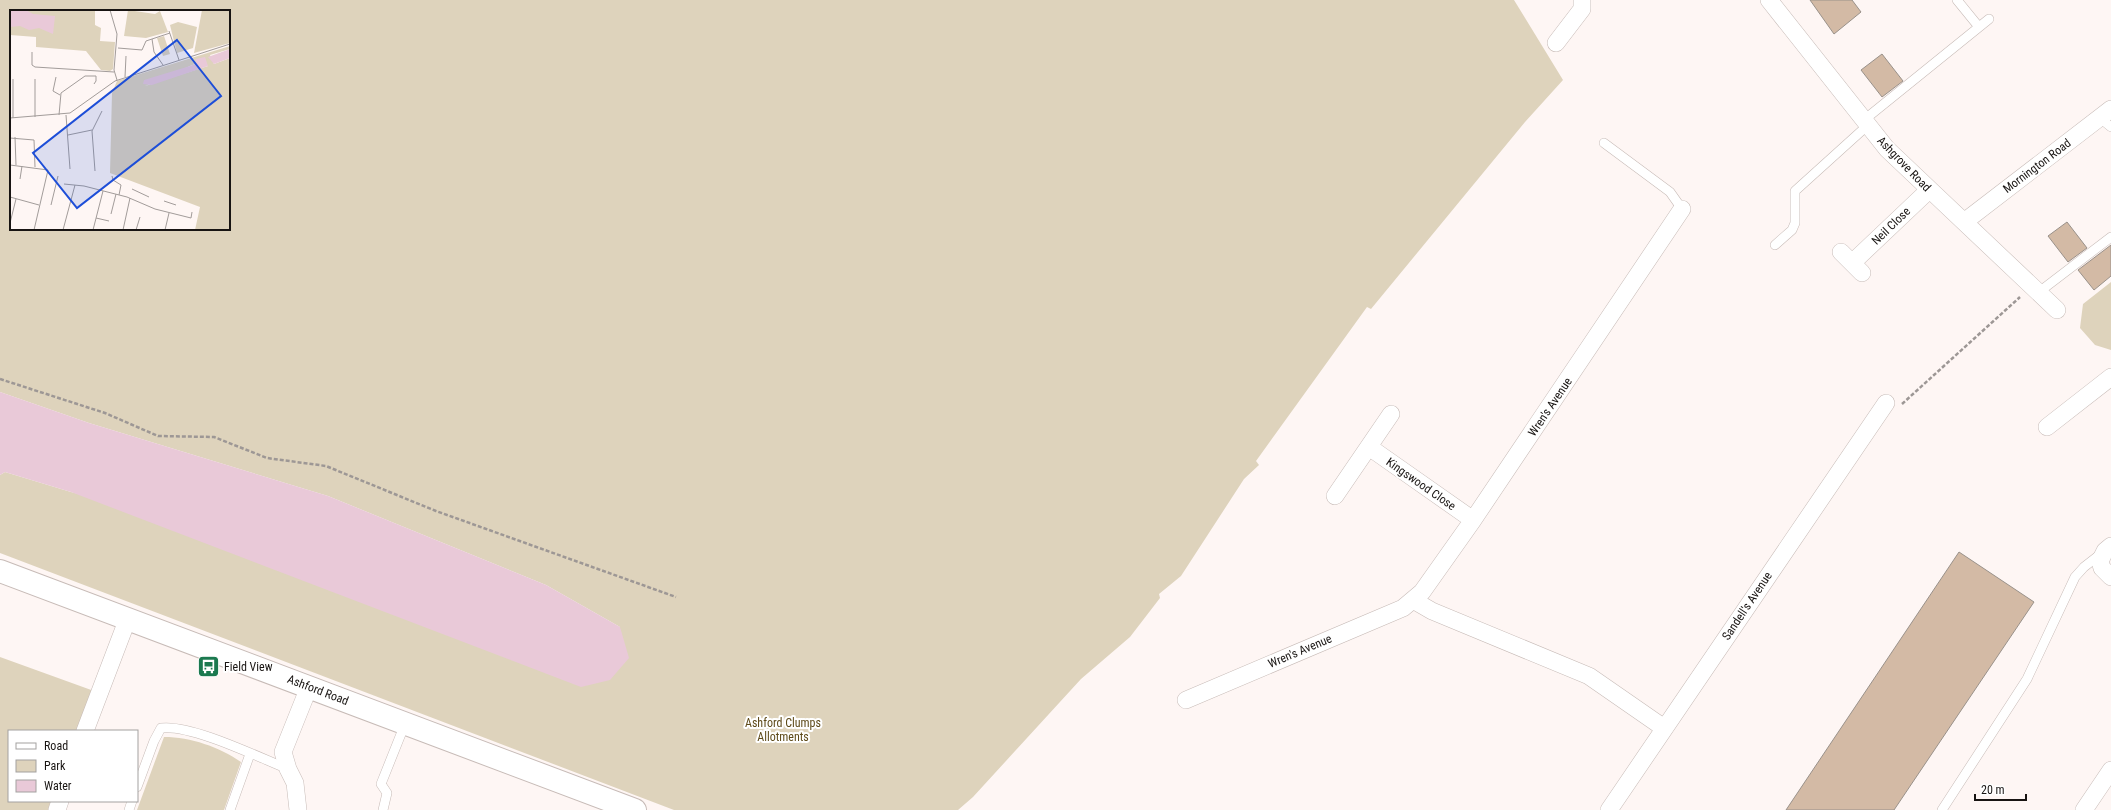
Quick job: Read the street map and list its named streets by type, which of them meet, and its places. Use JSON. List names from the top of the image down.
{
  "streets": {
    "main road": ["Ashford Road"],
    "street": [
      "Ashgrove Road",
      "Mornington Road",
      "Neil Close",
      "Wren's Avenue",
      "Kingswood Close",
      "Sandell's Avenue"
    ]
  },
  "crossings": [
    ["Ashgrove Road", "Mornington Road"],
    ["Ashgrove Road", "Neil Close"],
    ["Wren's Avenue", "Kingswood Close"]
  ],
  "parks": ["Ashford Clumps Allotments"],
  "places": {
    "bus stop": ["Field View"]
  },
  "legend": ["Road", "Park", "Water"],
  "scale_bar": "20 m"
}
